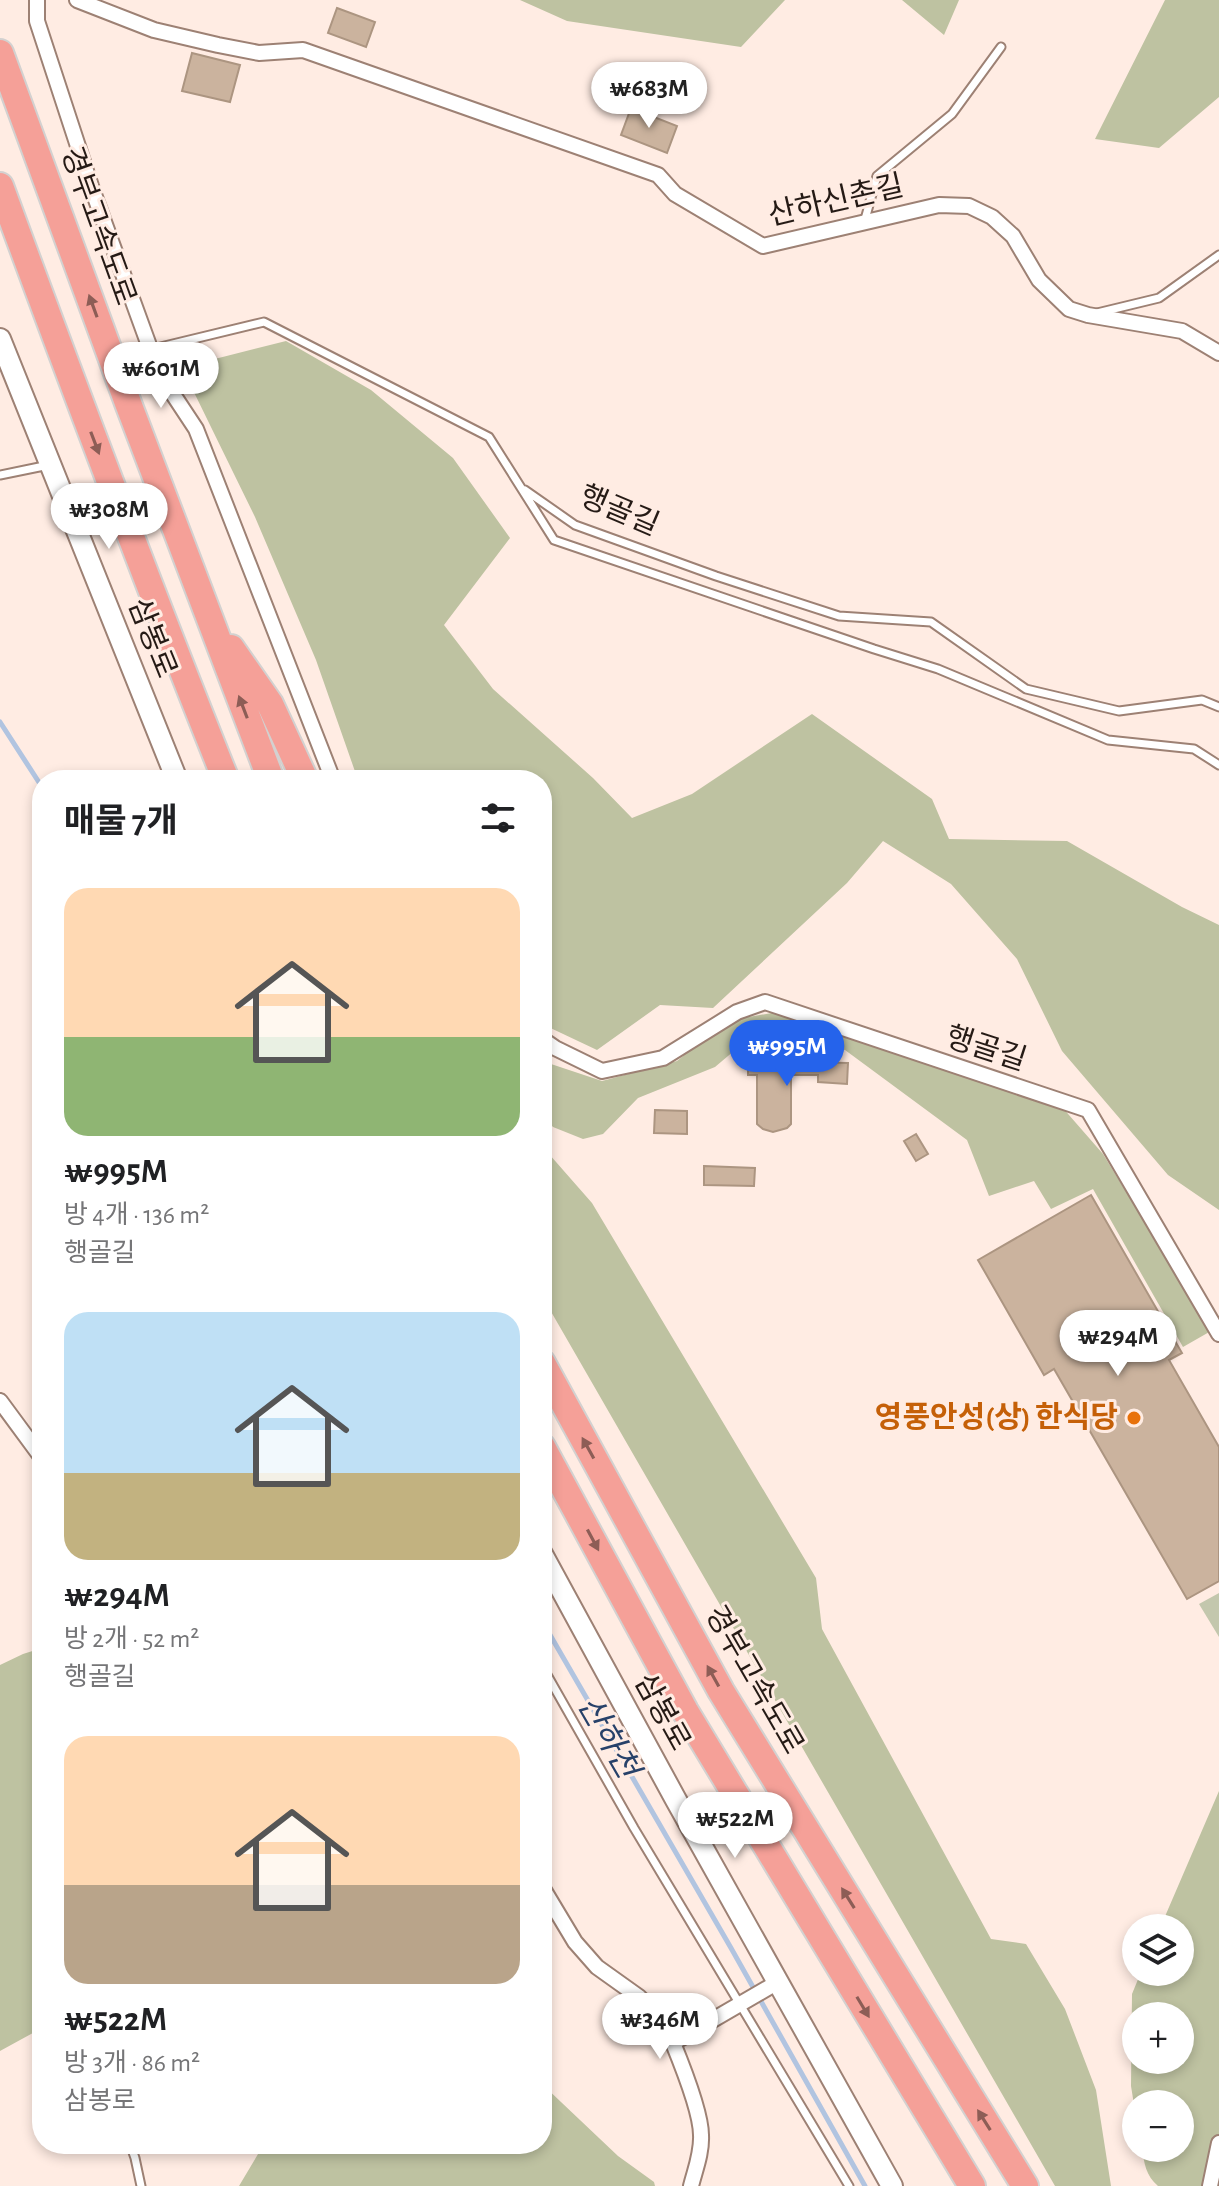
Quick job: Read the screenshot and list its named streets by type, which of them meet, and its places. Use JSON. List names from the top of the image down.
{
  "streets": {
    "highway": ["경부고속도로"],
    "main road": ["삼봉로"],
    "street": ["산하신촌길", "행골길"]
  },
  "water": ["산하천"],
  "places": ["영풍안성(상) 한식당"],
  "page": {
    "price": [
      "₩683M",
      "₩601M",
      "₩308M",
      "₩995M",
      "₩294M",
      "₩522M",
      "₩346M"
    ],
    "heading": "매물 7개",
    "list": [
      {
        "name": "₩995M",
        "note": "방 4개 · 136 m² · 행골길"
      },
      {
        "name": "₩294M",
        "note": "방 2개 · 52 m² · 행골길"
      },
      {
        "name": "₩522M",
        "note": "방 3개 · 86 m² · 삼봉로"
      }
    ],
    "map_buttons": ["+", "−"]
  }
}
